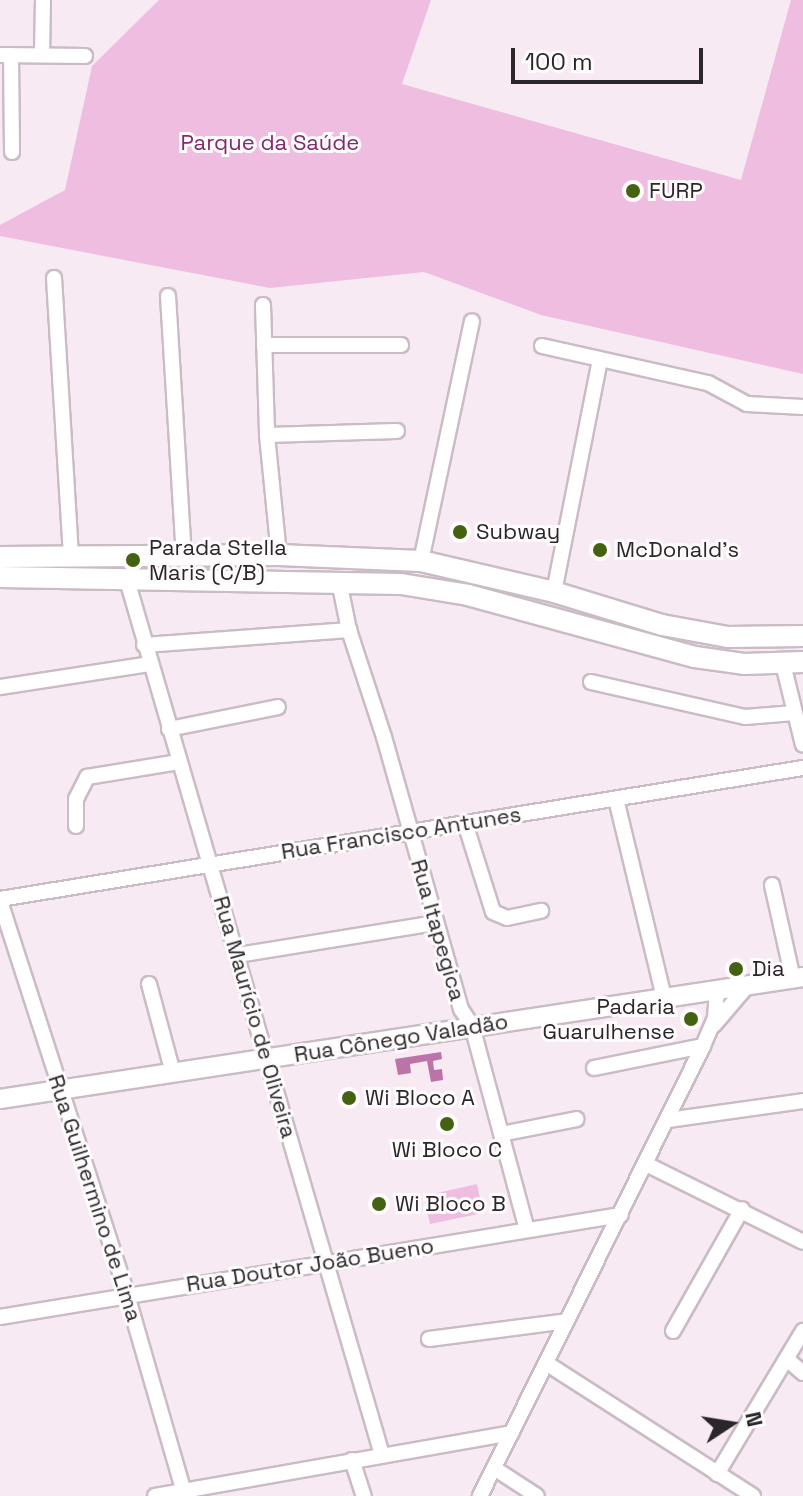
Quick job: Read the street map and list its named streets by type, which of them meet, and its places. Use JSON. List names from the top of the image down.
{
  "streets": {
    "street": [
      "Rua Francisco Antunes",
      "Rua Itapegica",
      "Rua Maurício de Oliveira",
      "Rua Cônego Valadão",
      "Rua Guilhermino de Lima",
      "Rua Doutor João Bueno"
    ]
  },
  "crossings": [
    ["Rua Francisco Antunes", "Rua Itapegica"],
    ["Rua Francisco Antunes", "Rua Maurício de Oliveira"],
    ["Rua Francisco Antunes", "Rua Guilhermino de Lima"],
    ["Rua Itapegica", "Rua Cônego Valadão"],
    ["Rua Itapegica", "Rua Doutor João Bueno"],
    ["Rua Maurício de Oliveira", "Rua Cônego Valadão"],
    ["Rua Maurício de Oliveira", "Rua Doutor João Bueno"],
    ["Rua Cônego Valadão", "Rua Guilhermino de Lima"],
    ["Rua Guilhermino de Lima", "Rua Doutor João Bueno"]
  ],
  "parks": ["Parque da Saúde"],
  "places": [
    "FURP",
    "Subway",
    "McDonald's",
    "Parada Stella Maris (C/B)",
    "Dia",
    "Padaria Guarulhense",
    "Wi Bloco A",
    "Wi Bloco C",
    "Wi Bloco B"
  ],
  "scale_bar": "100 m",
  "north": "right"
}
